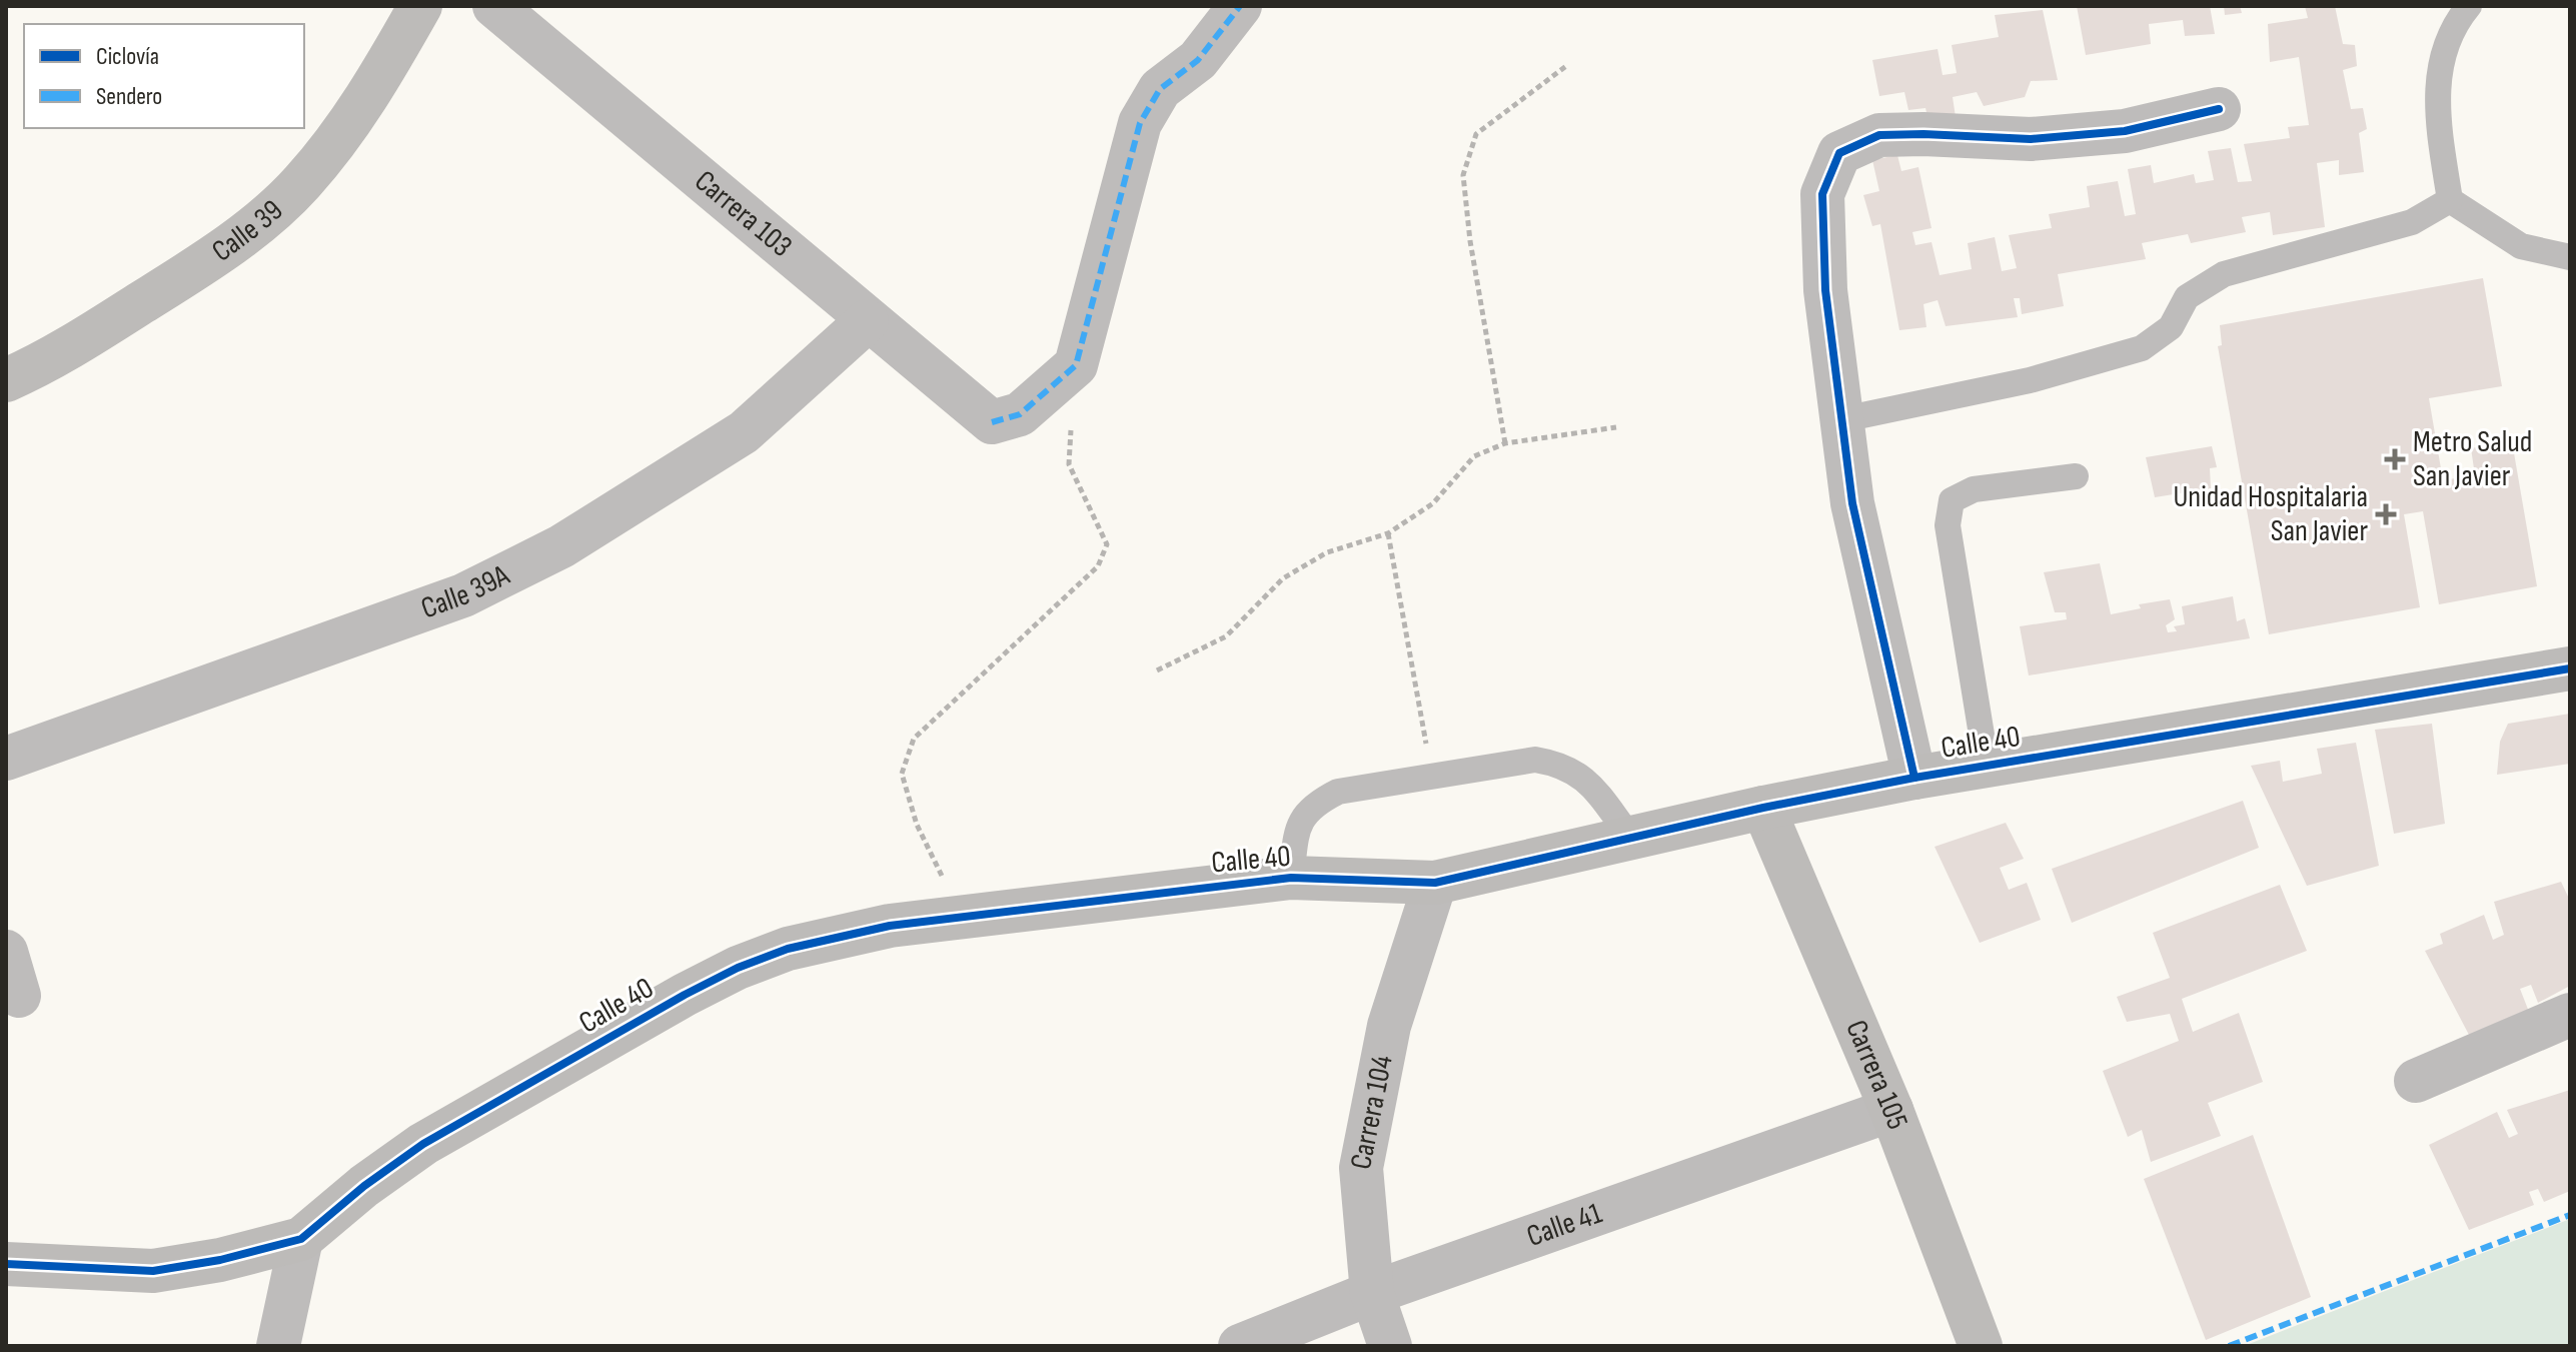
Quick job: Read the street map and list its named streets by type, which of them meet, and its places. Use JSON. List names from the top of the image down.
{
  "streets": {
    "street": [
      "Carrera 103",
      "Calle 39",
      "Calle 39A",
      "Calle 40",
      "Carrera 105",
      "Carrera 104",
      "Calle 41"
    ]
  },
  "crossings": [
    ["Carrera 103", "Calle 39A"],
    ["Calle 40", "Carrera 105"],
    ["Calle 40", "Carrera 104"],
    ["Carrera 105", "Calle 41"],
    ["Carrera 104", "Calle 41"]
  ],
  "places": {
    "health": ["Metro Salud San Javier", "Unidad Hospitalaria San Javier"]
  },
  "legend": ["Ciclovía", "Sendero"]
}
